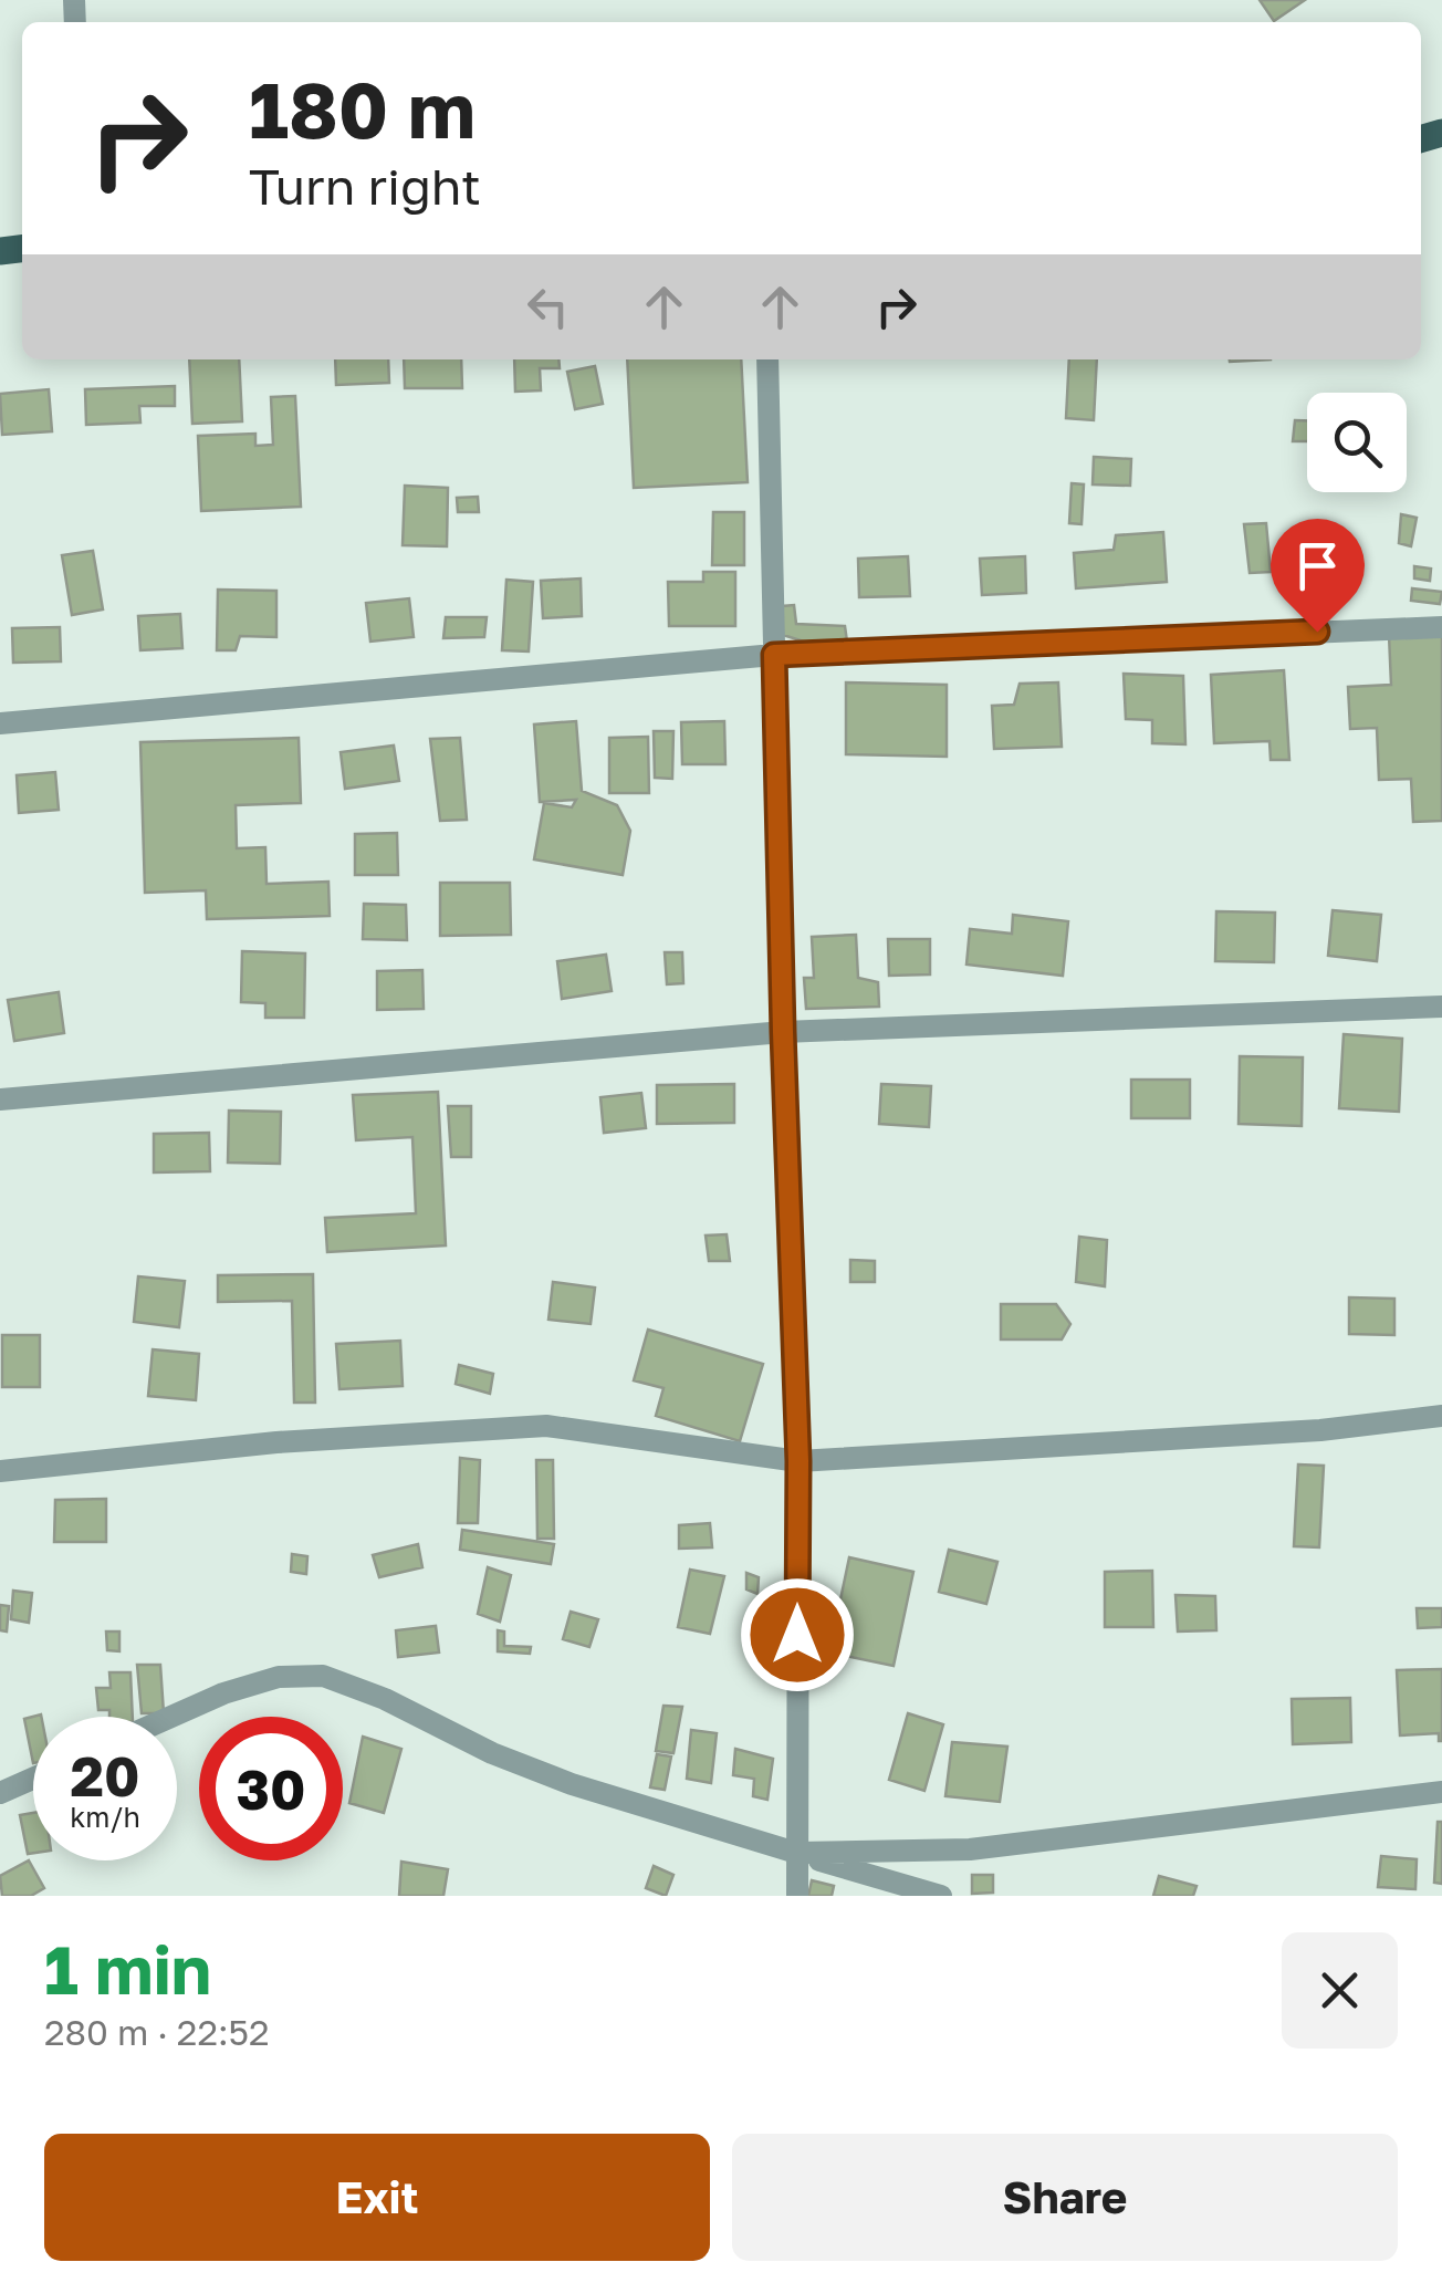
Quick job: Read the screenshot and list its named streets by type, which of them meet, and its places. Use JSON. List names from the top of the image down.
{
  "page": {
    "turn": ["180 m", "Turn right"],
    "speed": "20 km/h",
    "limit": "30",
    "heading": ["1 min", "280 m · 22:52"],
    "buttons": ["Exit", "Share"]
  }
}
